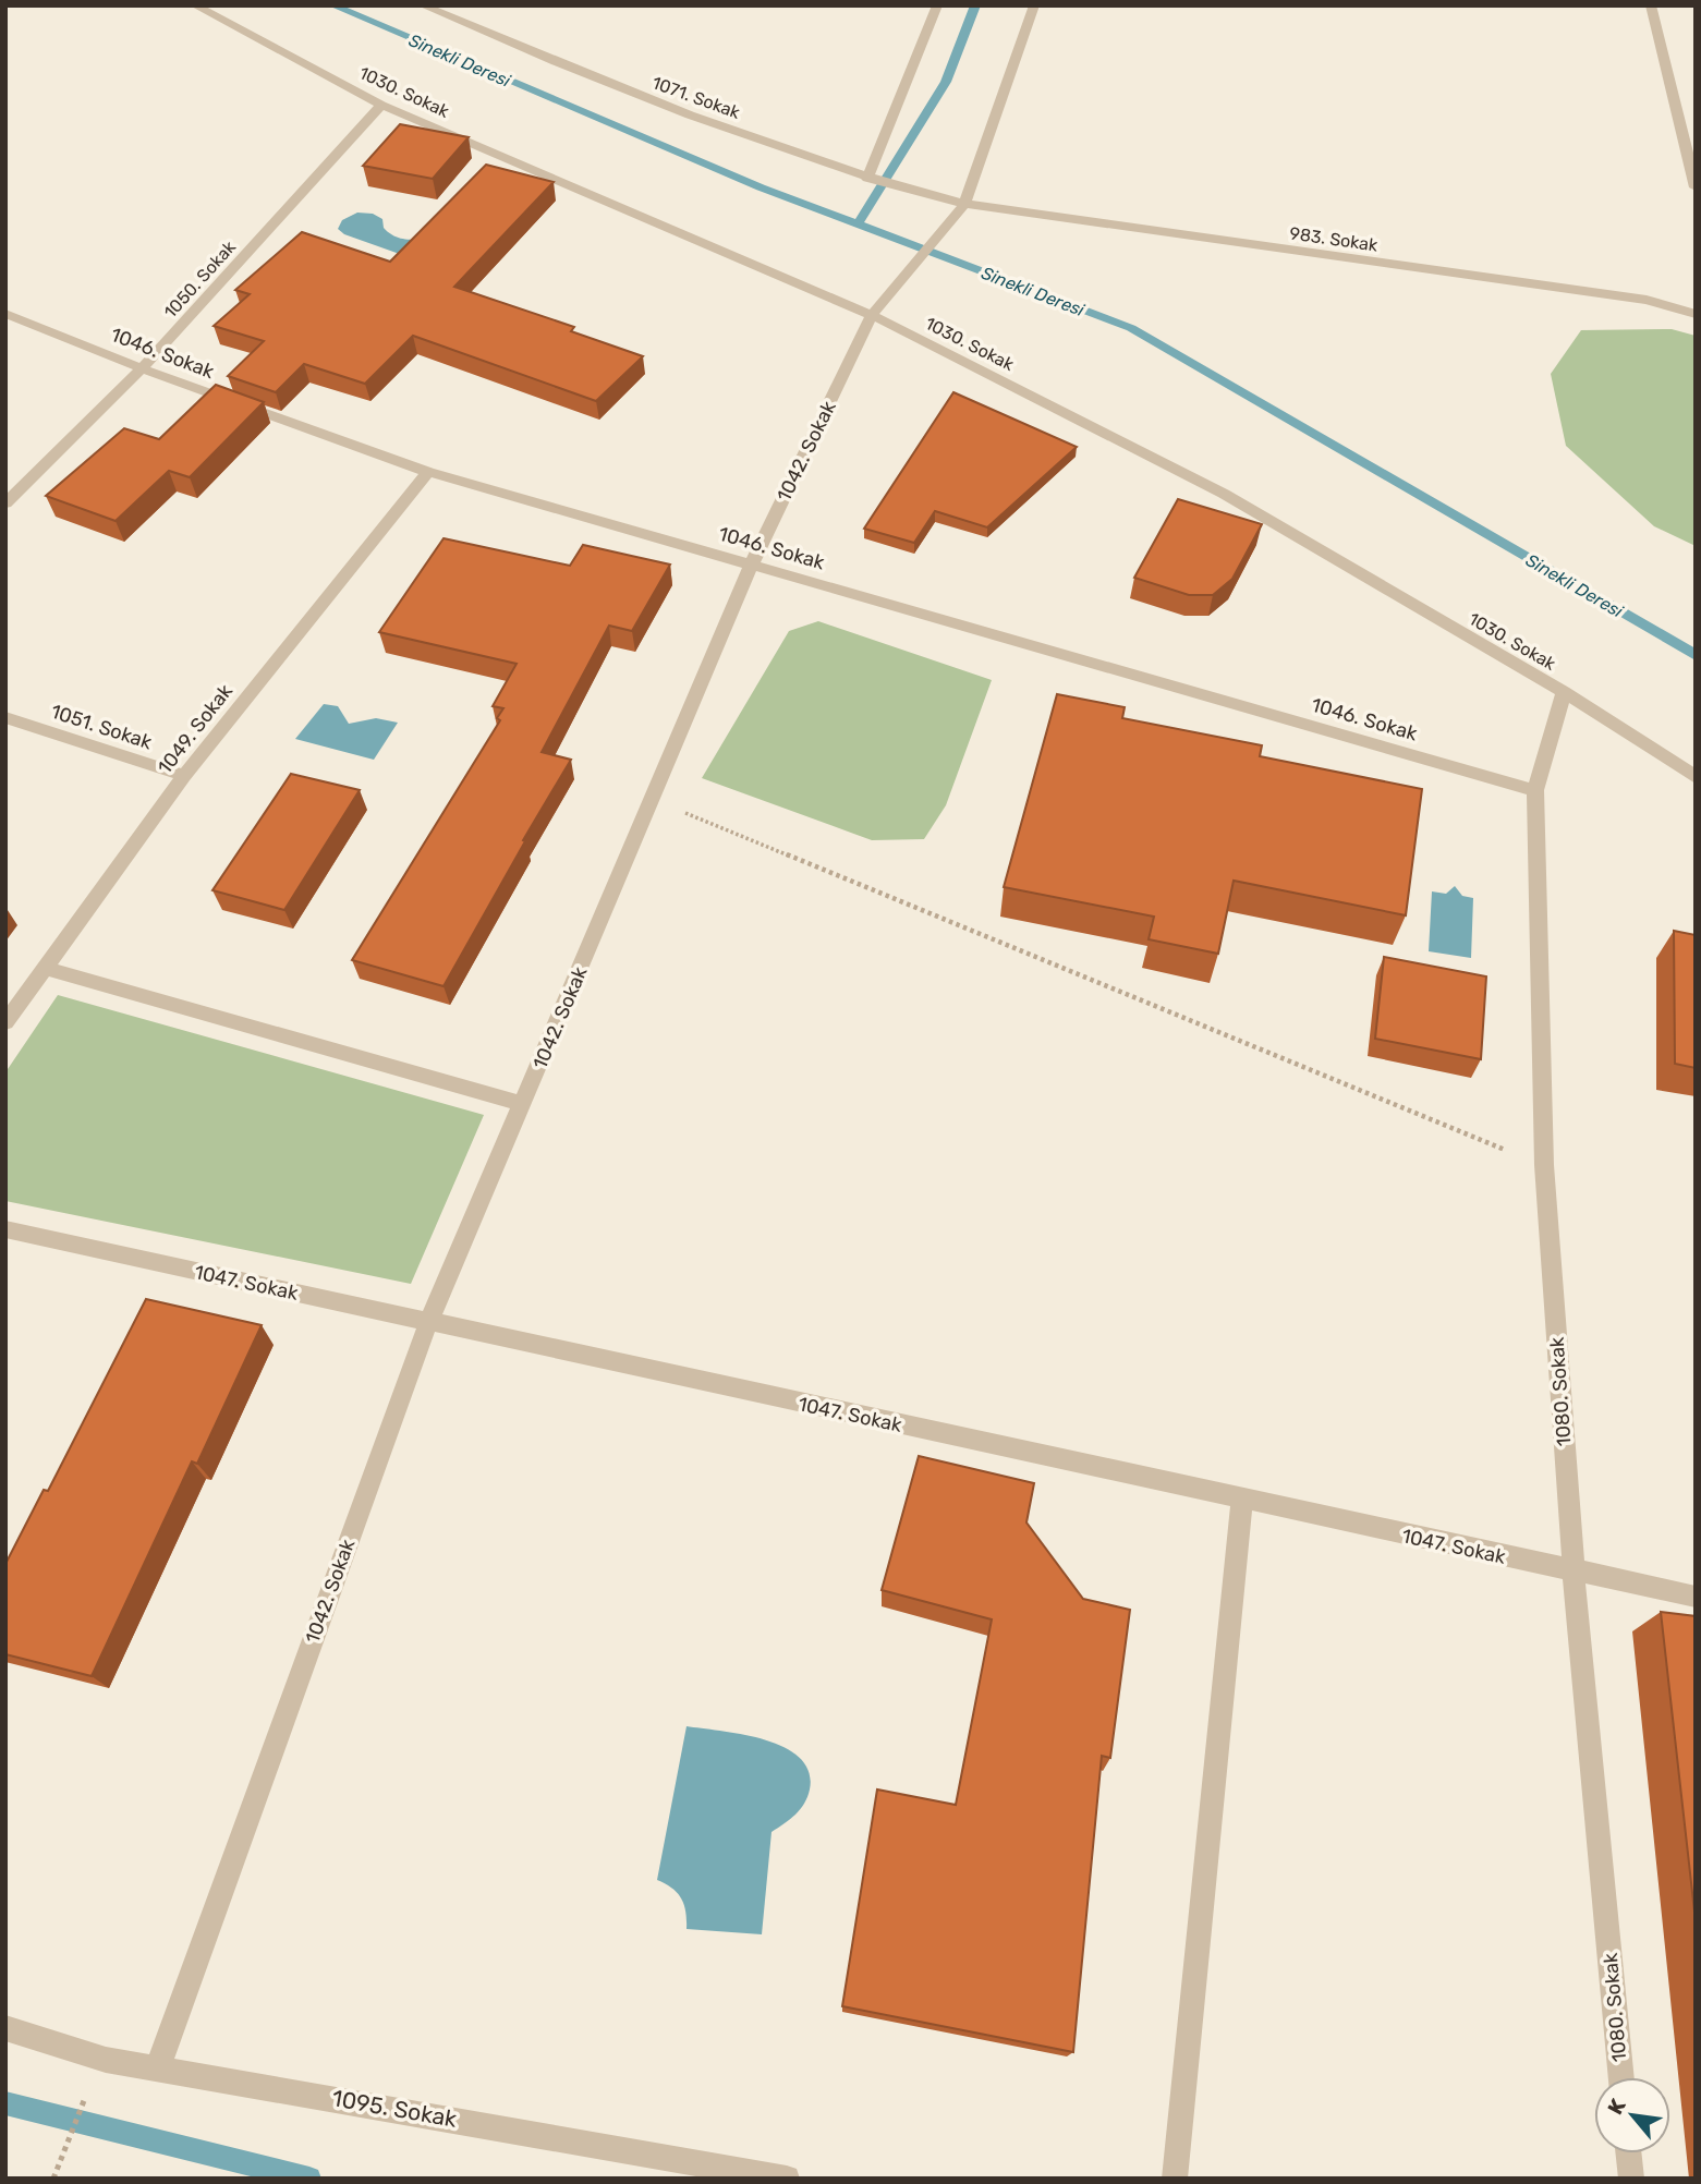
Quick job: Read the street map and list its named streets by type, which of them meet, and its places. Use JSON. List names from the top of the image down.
{
  "streets": {
    "street": [
      "1030. Sokak",
      "1071. Sokak",
      "983. Sokak",
      "1050. Sokak",
      "1046. Sokak",
      "1042. Sokak",
      "1051. Sokak",
      "1049. Sokak",
      "1047. Sokak",
      "1080. Sokak",
      "1095. Sokak"
    ]
  },
  "crossings": [
    ["1030. Sokak", "1050. Sokak"],
    ["1030. Sokak", "1042. Sokak"],
    ["1030. Sokak", "1080. Sokak"],
    ["1071. Sokak", "983. Sokak"],
    ["1071. Sokak", "1042. Sokak"],
    ["983. Sokak", "1042. Sokak"],
    ["1050. Sokak", "1046. Sokak"],
    ["1046. Sokak", "1042. Sokak"],
    ["1046. Sokak", "1049. Sokak"],
    ["1046. Sokak", "1080. Sokak"],
    ["1042. Sokak", "1047. Sokak"],
    ["1042. Sokak", "1095. Sokak"],
    ["1051. Sokak", "1049. Sokak"],
    ["1047. Sokak", "1080. Sokak"]
  ],
  "water": ["Sinekli Deresi"],
  "north": "top left"
}
